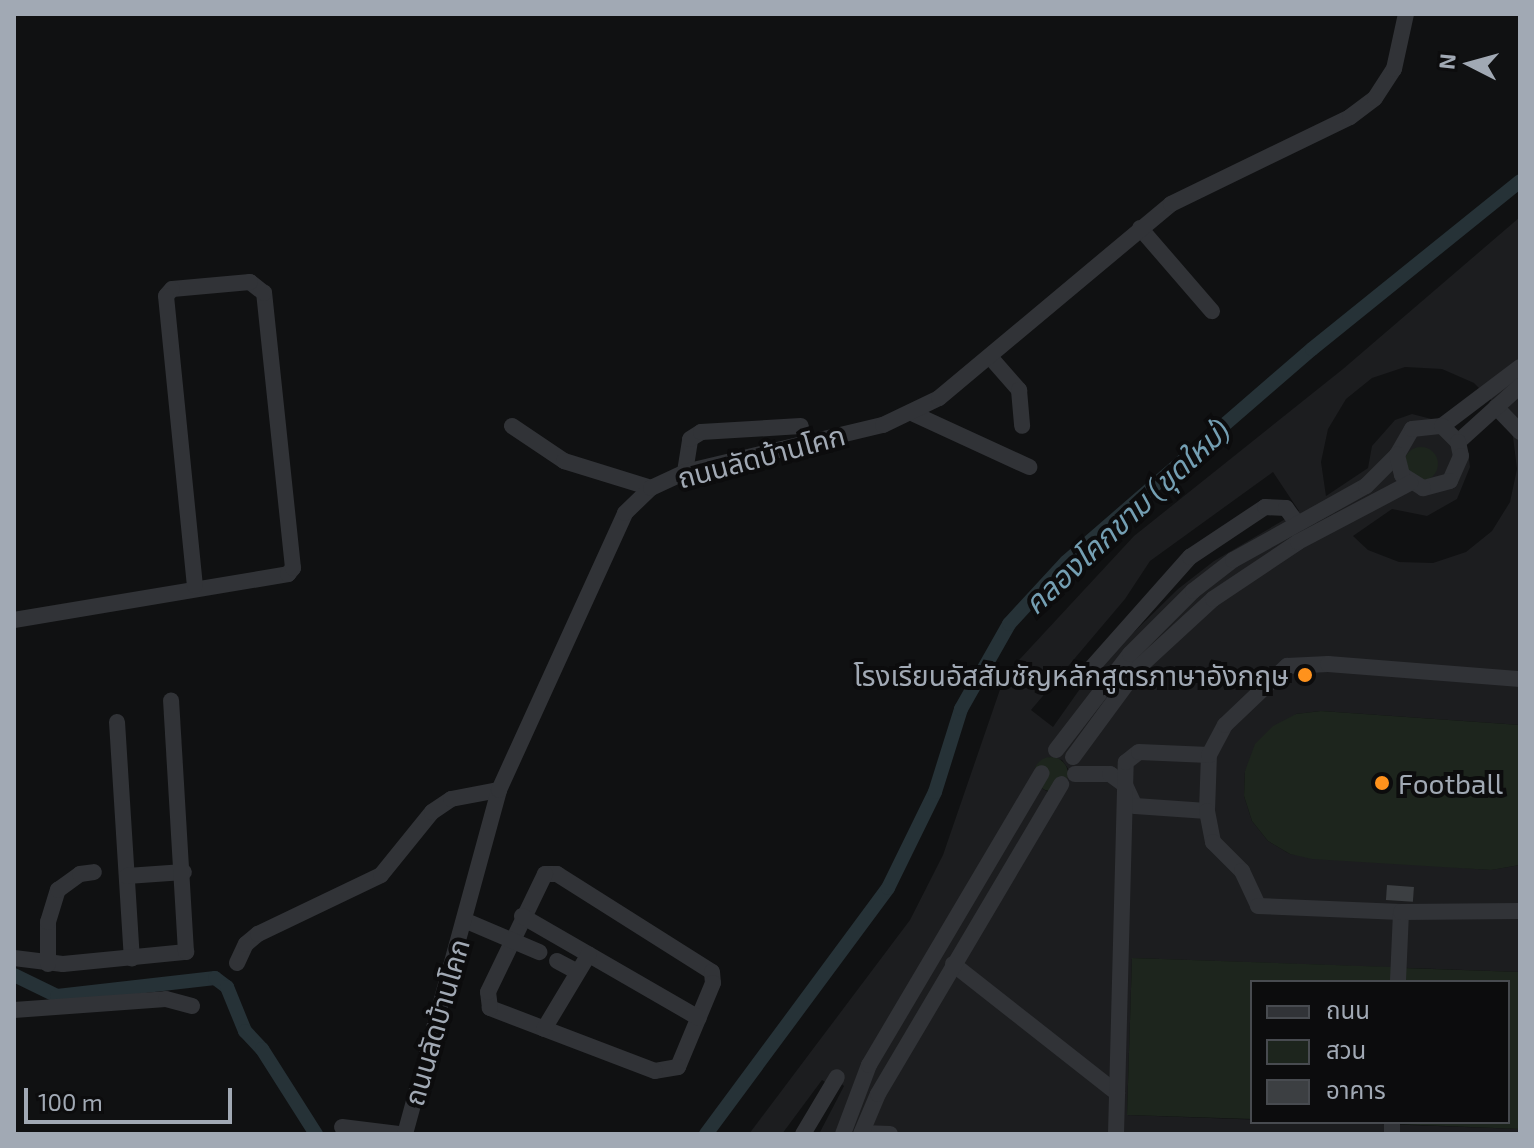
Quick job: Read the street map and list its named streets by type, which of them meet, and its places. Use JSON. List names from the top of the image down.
{
  "streets": {
    "street": ["ถนนลัดบ้านโคก"]
  },
  "water": ["คลองโคกขาม (ขุดใหม่)"],
  "places": ["โรงเรียนอัสสัมชัญหลักสูตรภาษาอังกฤษ", "Football"],
  "legend": ["ถนน", "สวน", "อาคาร"],
  "scale_bar": "100 m",
  "north": "left"
}
